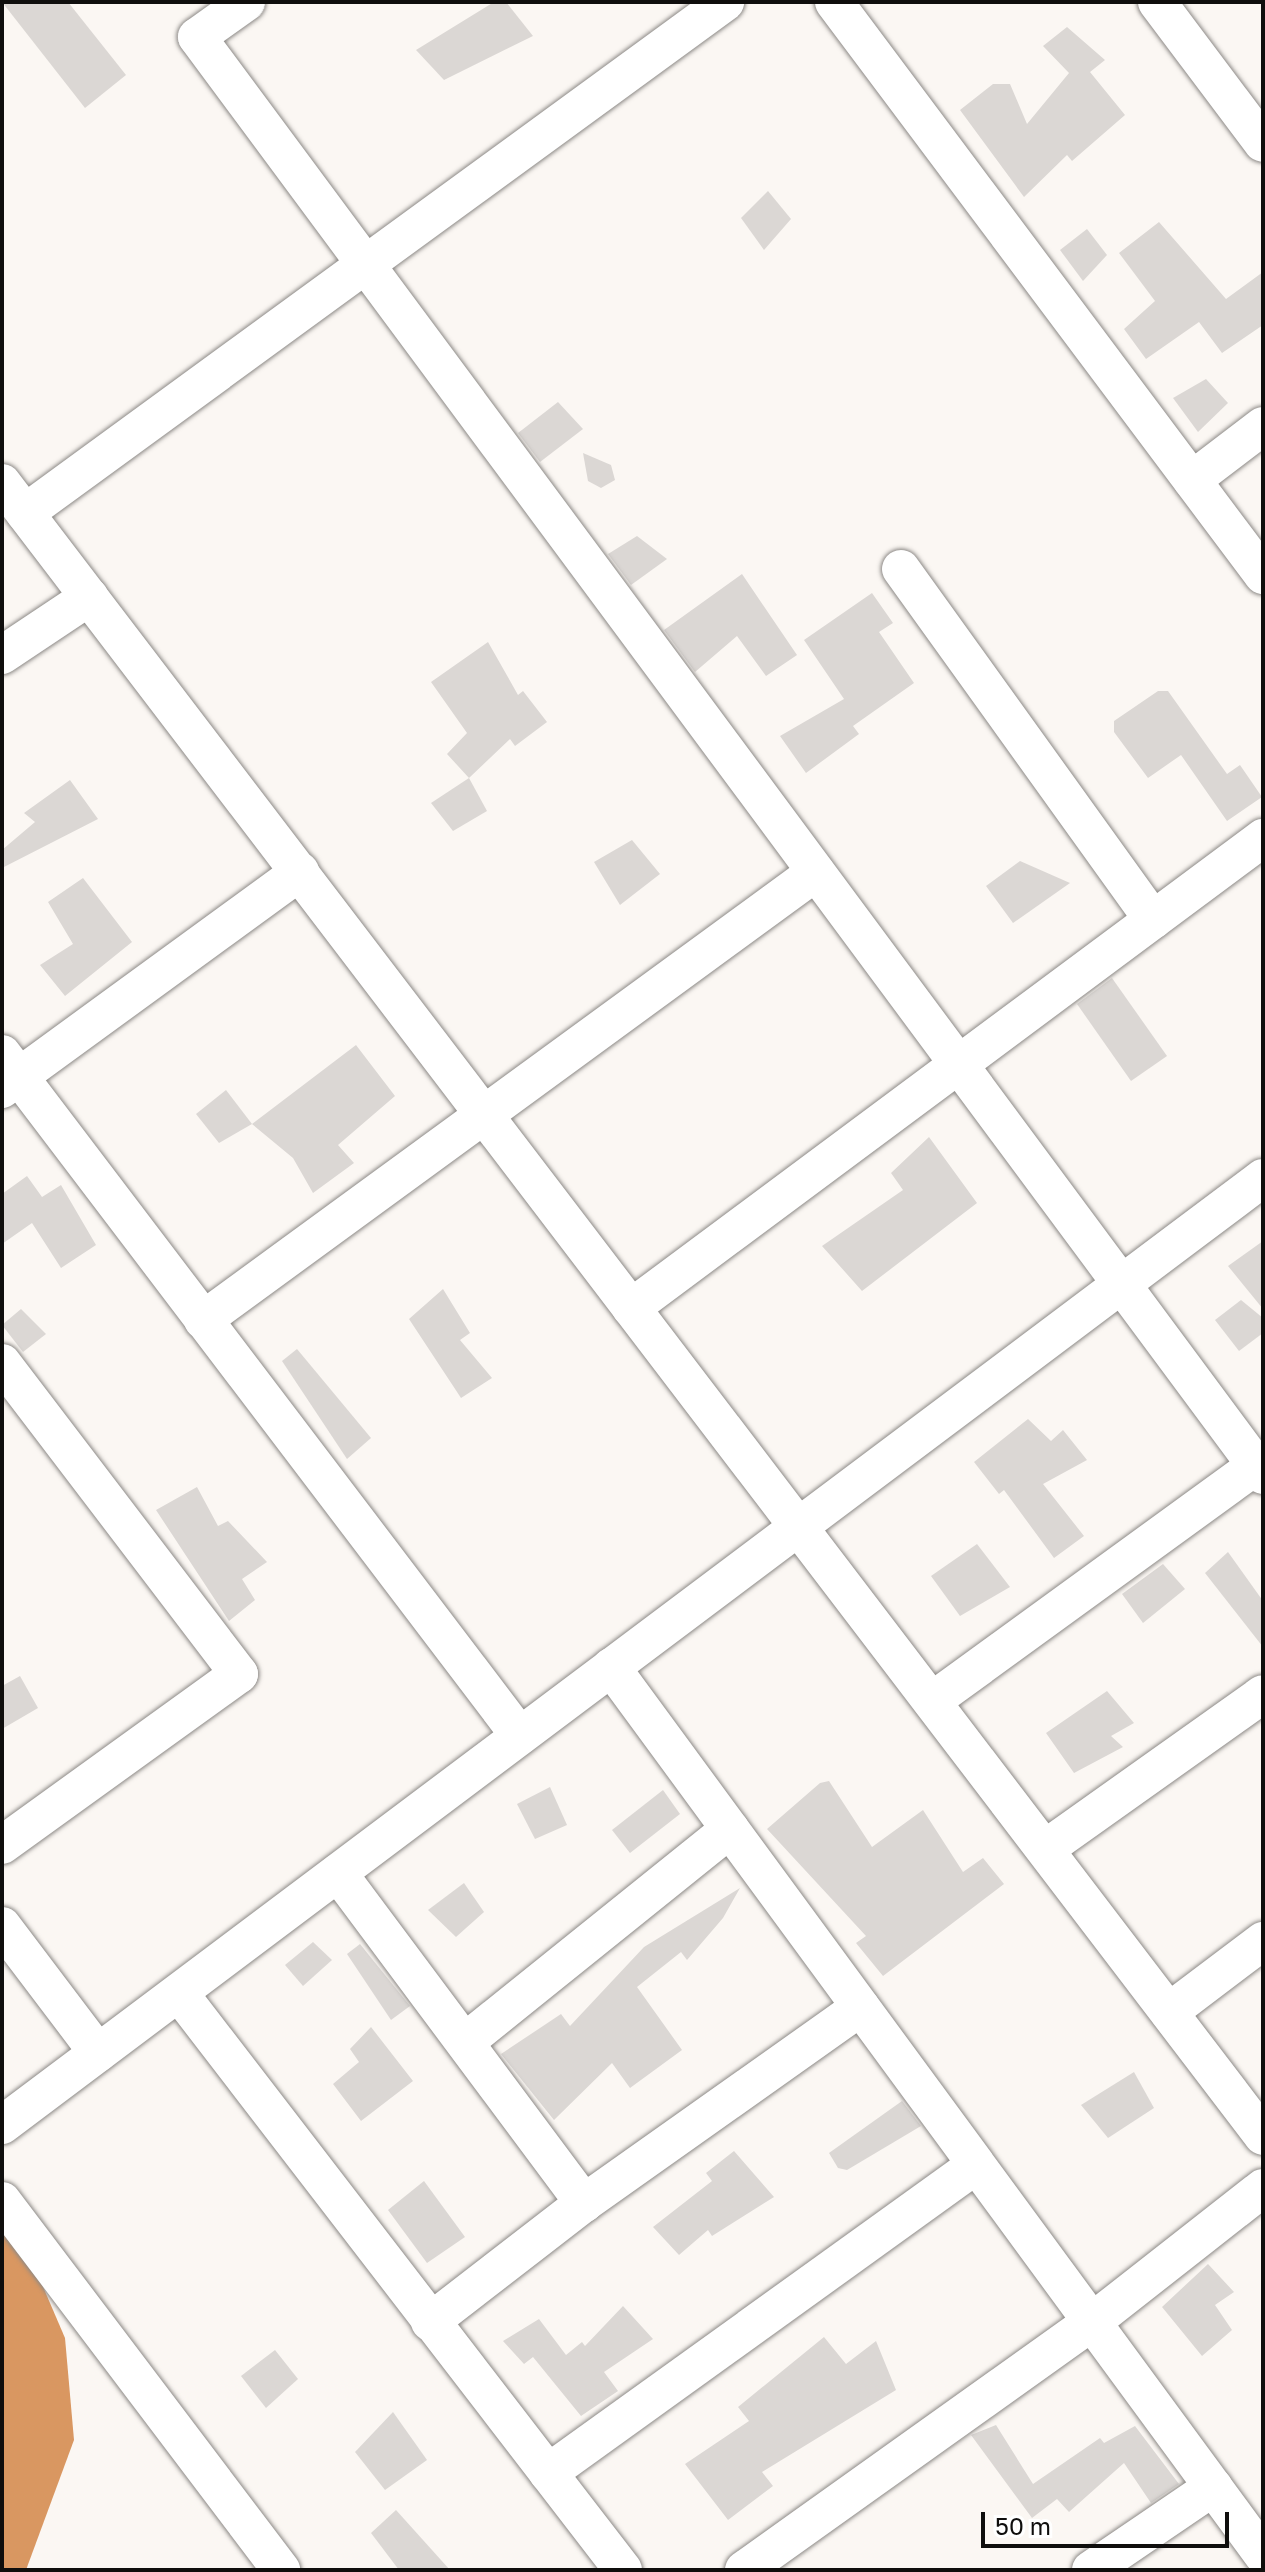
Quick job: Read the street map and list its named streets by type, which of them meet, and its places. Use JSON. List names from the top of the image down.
{
  "scale_bar": "50 m"
}
